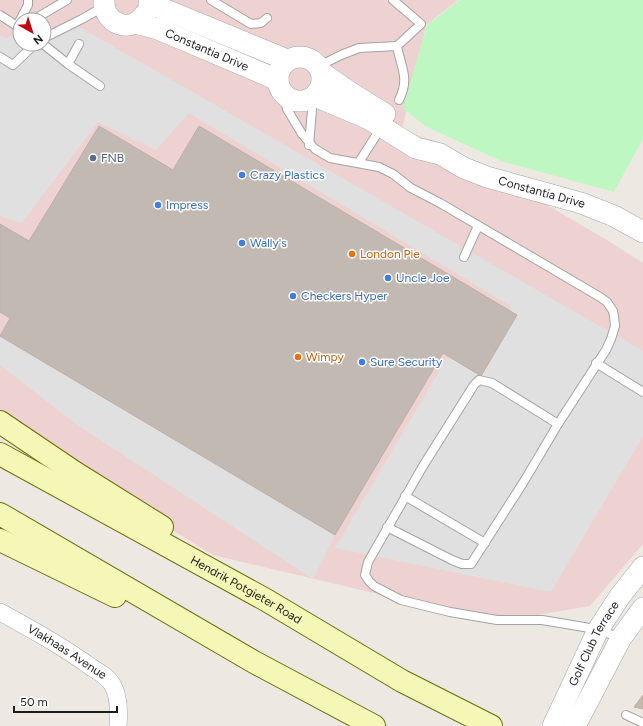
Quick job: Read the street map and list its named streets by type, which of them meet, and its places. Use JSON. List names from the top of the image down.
{
  "streets": {
    "main road": ["Hendrik Potgieter Road"],
    "street": ["Constantia Drive", "Golf Club Terrace", "Vlakhaas Avenue"]
  },
  "places": [
    "FNB",
    "Crazy Plastics",
    "Impress",
    "Wally's",
    "London Pie",
    "Uncle Joe",
    "Checkers Hyper",
    "Wimpy",
    "Sure Security"
  ],
  "scale_bar": "50 m",
  "north": "bottom right"
}
